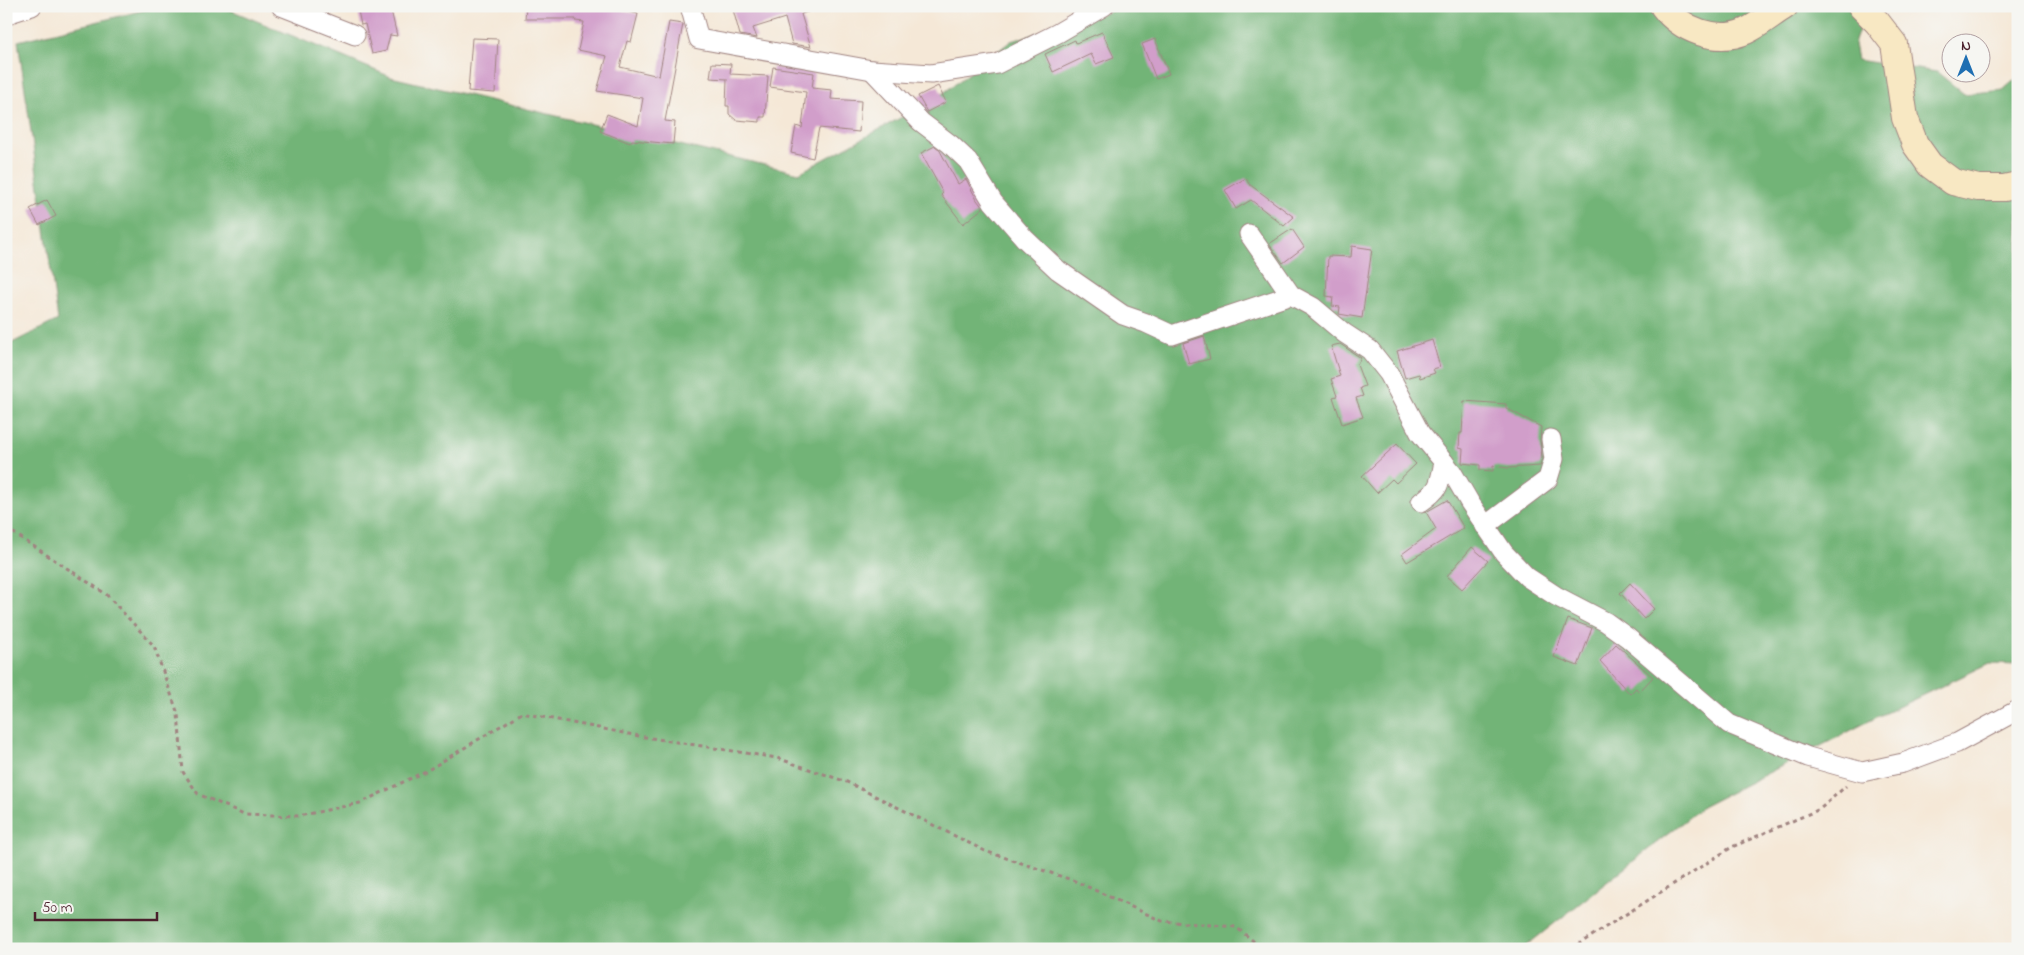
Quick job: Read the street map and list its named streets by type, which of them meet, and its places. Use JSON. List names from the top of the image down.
{
  "scale_bar": "50 m",
  "north": "top"
}
